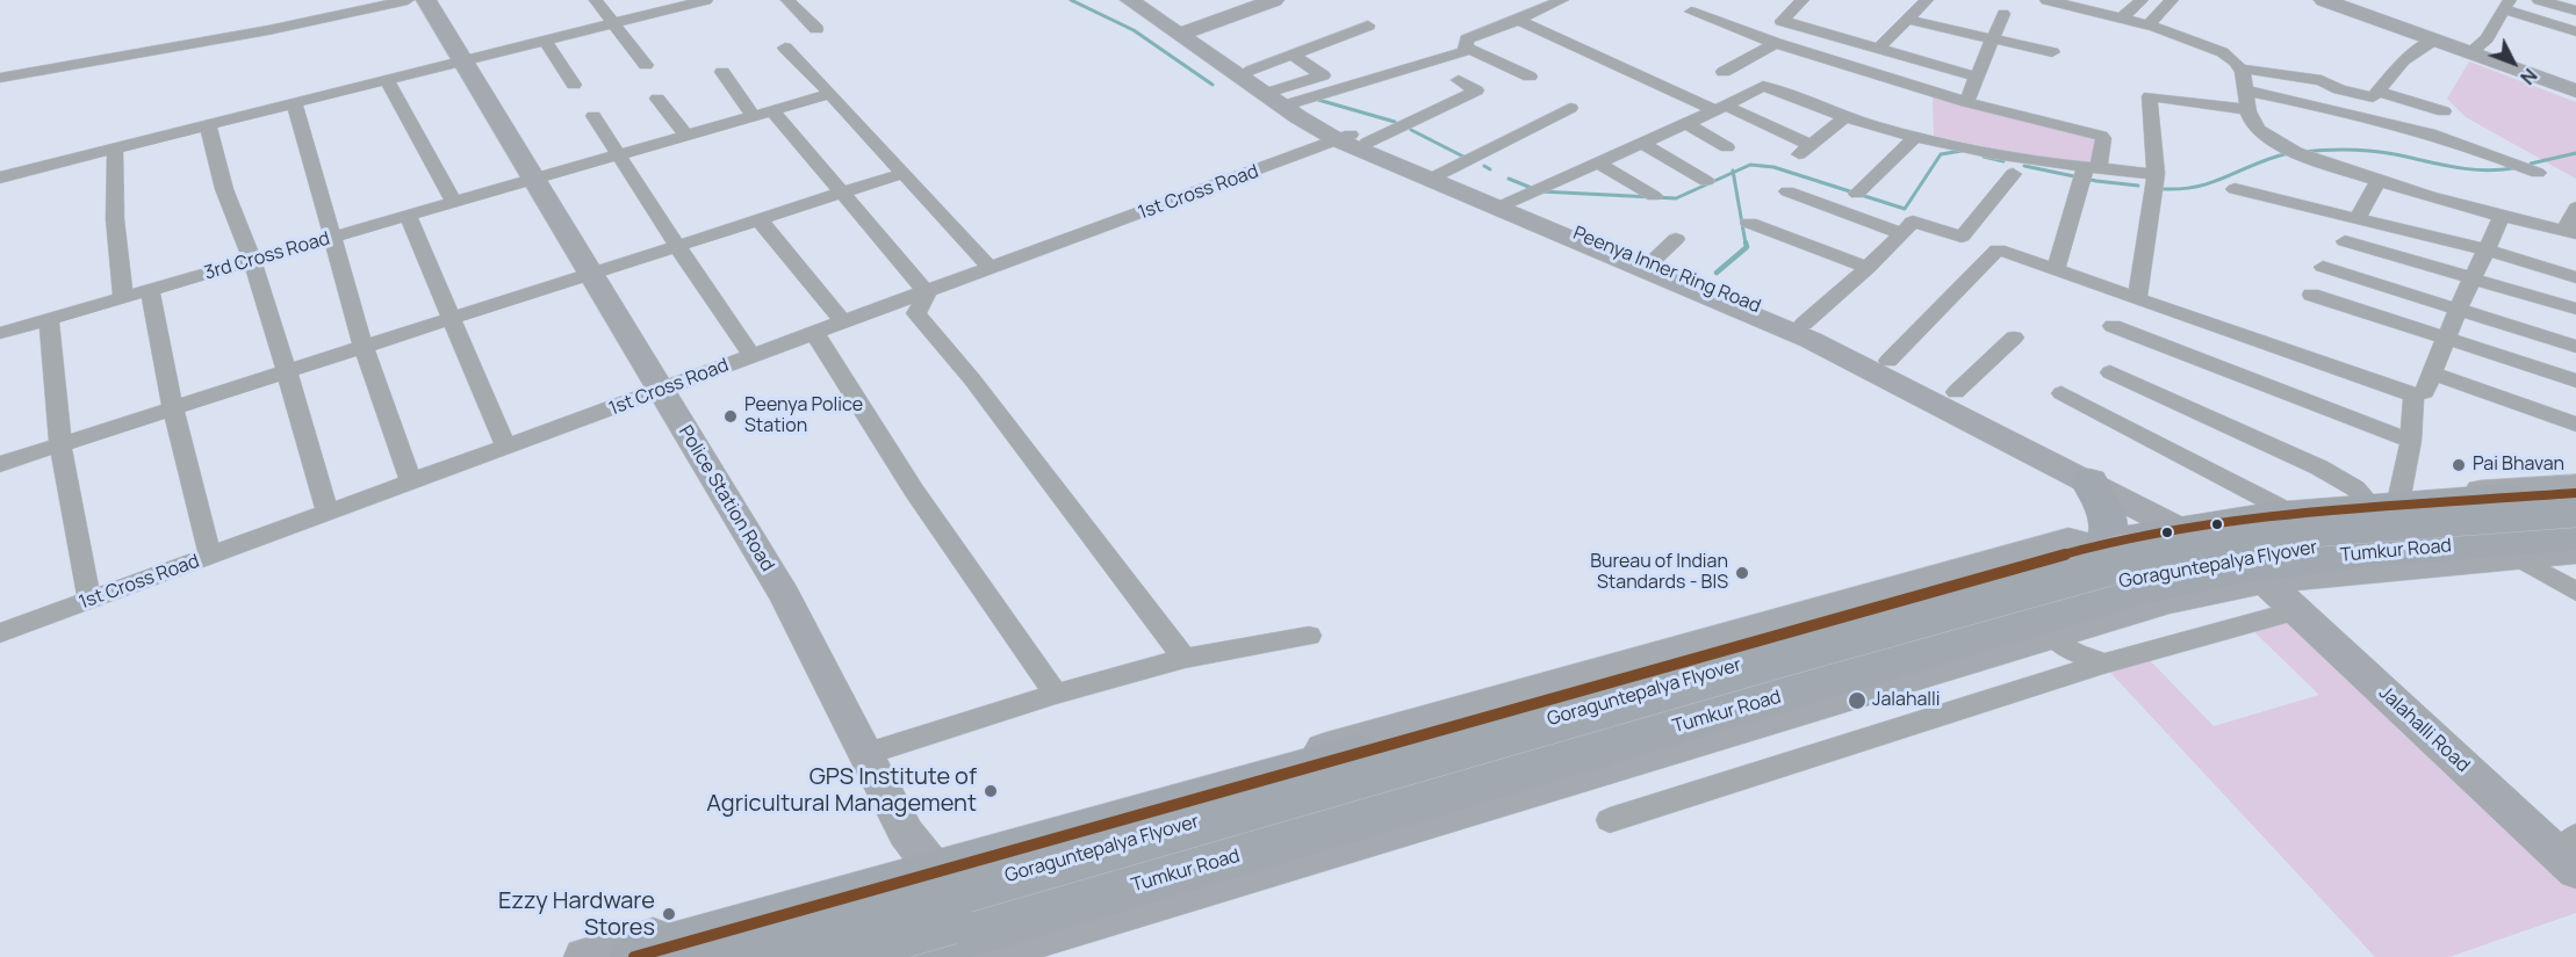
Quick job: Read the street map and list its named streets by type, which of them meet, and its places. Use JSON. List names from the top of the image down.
{
  "streets": {
    "highway": ["Tumkur Road", "Goraguntepalya Flyover"],
    "street": [
      "1st Cross Road",
      "3rd Cross Road",
      "Peenya Inner Ring Road",
      "Police Station Road",
      "Jalahalli Road"
    ]
  },
  "crossings": [
    ["1st Cross Road", "Peenya Inner Ring Road"],
    ["1st Cross Road", "Police Station Road"],
    ["3rd Cross Road", "Police Station Road"],
    ["Peenya Inner Ring Road", "Jalahalli Road"],
    ["Police Station Road", "Tumkur Road"],
    ["Tumkur Road", "Jalahalli Road"]
  ],
  "places": [
    "Peenya Police Station",
    "Pai Bhavan",
    "Bureau of Indian Standards - BIS",
    "Jalahalli",
    "GPS Institute of Agricultural Management",
    "Ezzy Hardware Stores"
  ],
  "north": "bottom right"
}
